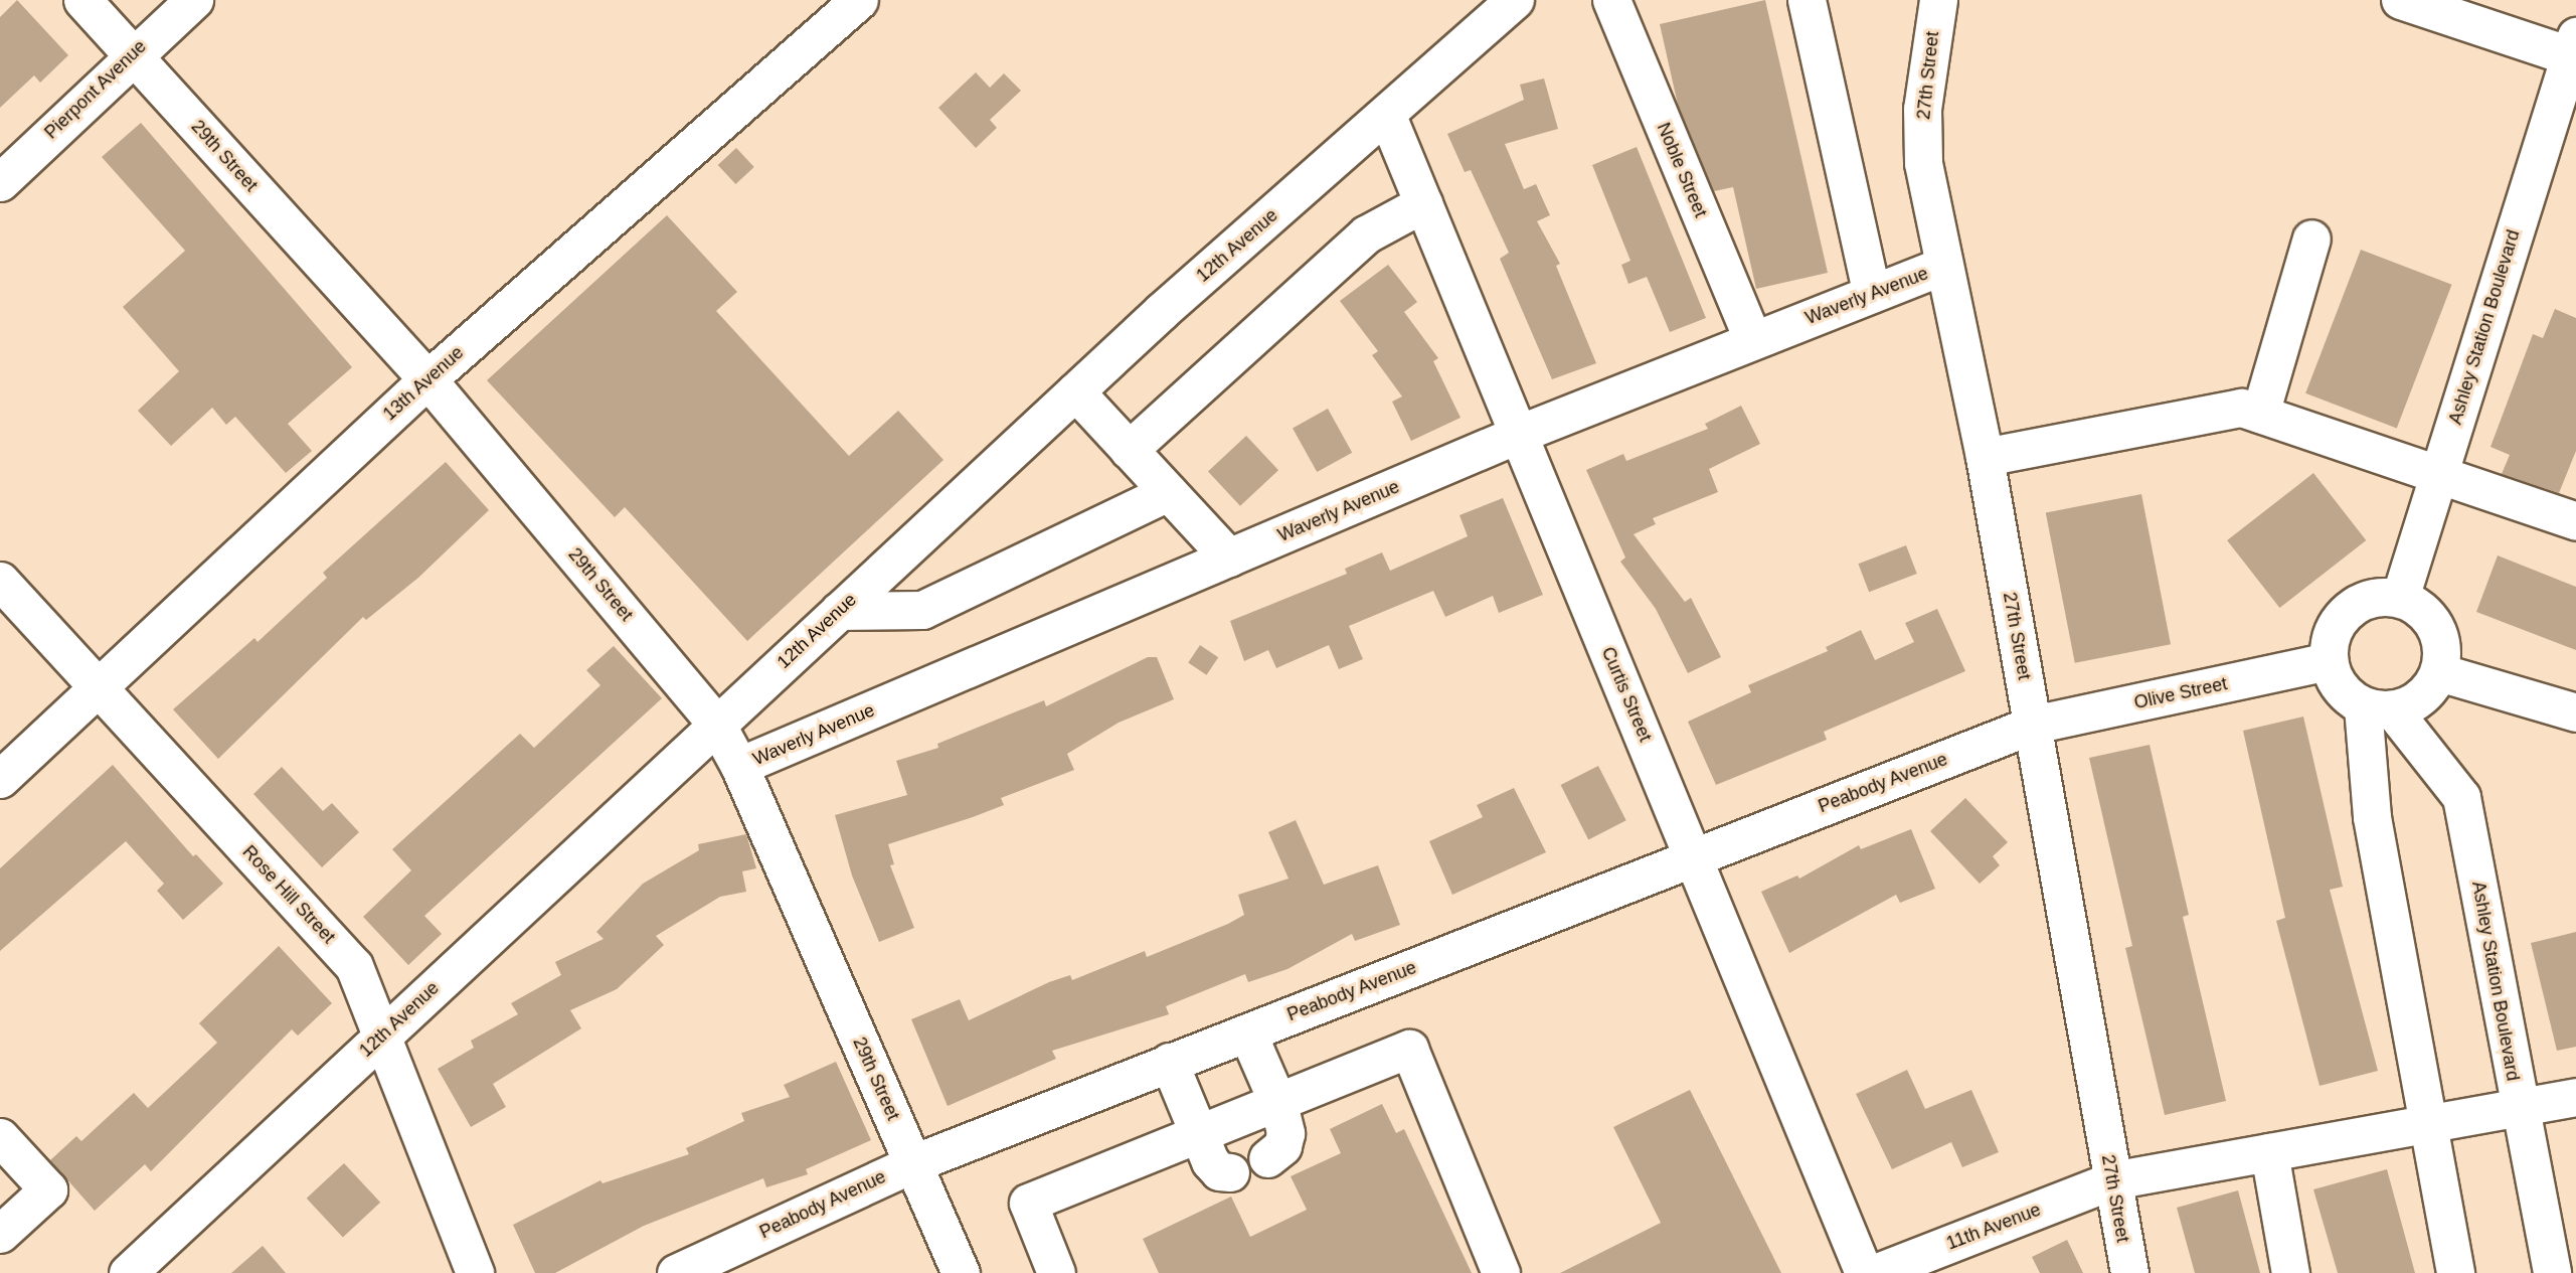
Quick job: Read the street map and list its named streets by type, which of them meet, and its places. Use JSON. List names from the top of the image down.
{
  "streets": {
    "street": [
      "27th Street",
      "Pierpont Avenue",
      "29th Street",
      "Noble Street",
      "12th Avenue",
      "Waverly Avenue",
      "Ashley Station Boulevard",
      "13th Avenue",
      "Olive Street",
      "Curtis Street",
      "Peabody Avenue",
      "Rose Hill Street",
      "11th Avenue"
    ]
  },
  "crossings": [
    ["27th Street", "Waverly Avenue"],
    ["27th Street", "Olive Street"],
    ["27th Street", "Peabody Avenue"],
    ["27th Street", "11th Avenue"],
    ["Pierpont Avenue", "29th Street"],
    ["29th Street", "12th Avenue"],
    ["29th Street", "Waverly Avenue"],
    ["29th Street", "13th Avenue"],
    ["29th Street", "Peabody Avenue"],
    ["Noble Street", "Waverly Avenue"],
    ["12th Avenue", "Curtis Street"],
    ["12th Avenue", "Rose Hill Street"],
    ["Waverly Avenue", "Curtis Street"],
    ["Ashley Station Boulevard", "Olive Street"],
    ["Ashley Station Boulevard", "11th Avenue"],
    ["13th Avenue", "Rose Hill Street"],
    ["Olive Street", "Peabody Avenue"],
    ["Curtis Street", "Peabody Avenue"]
  ]
}
